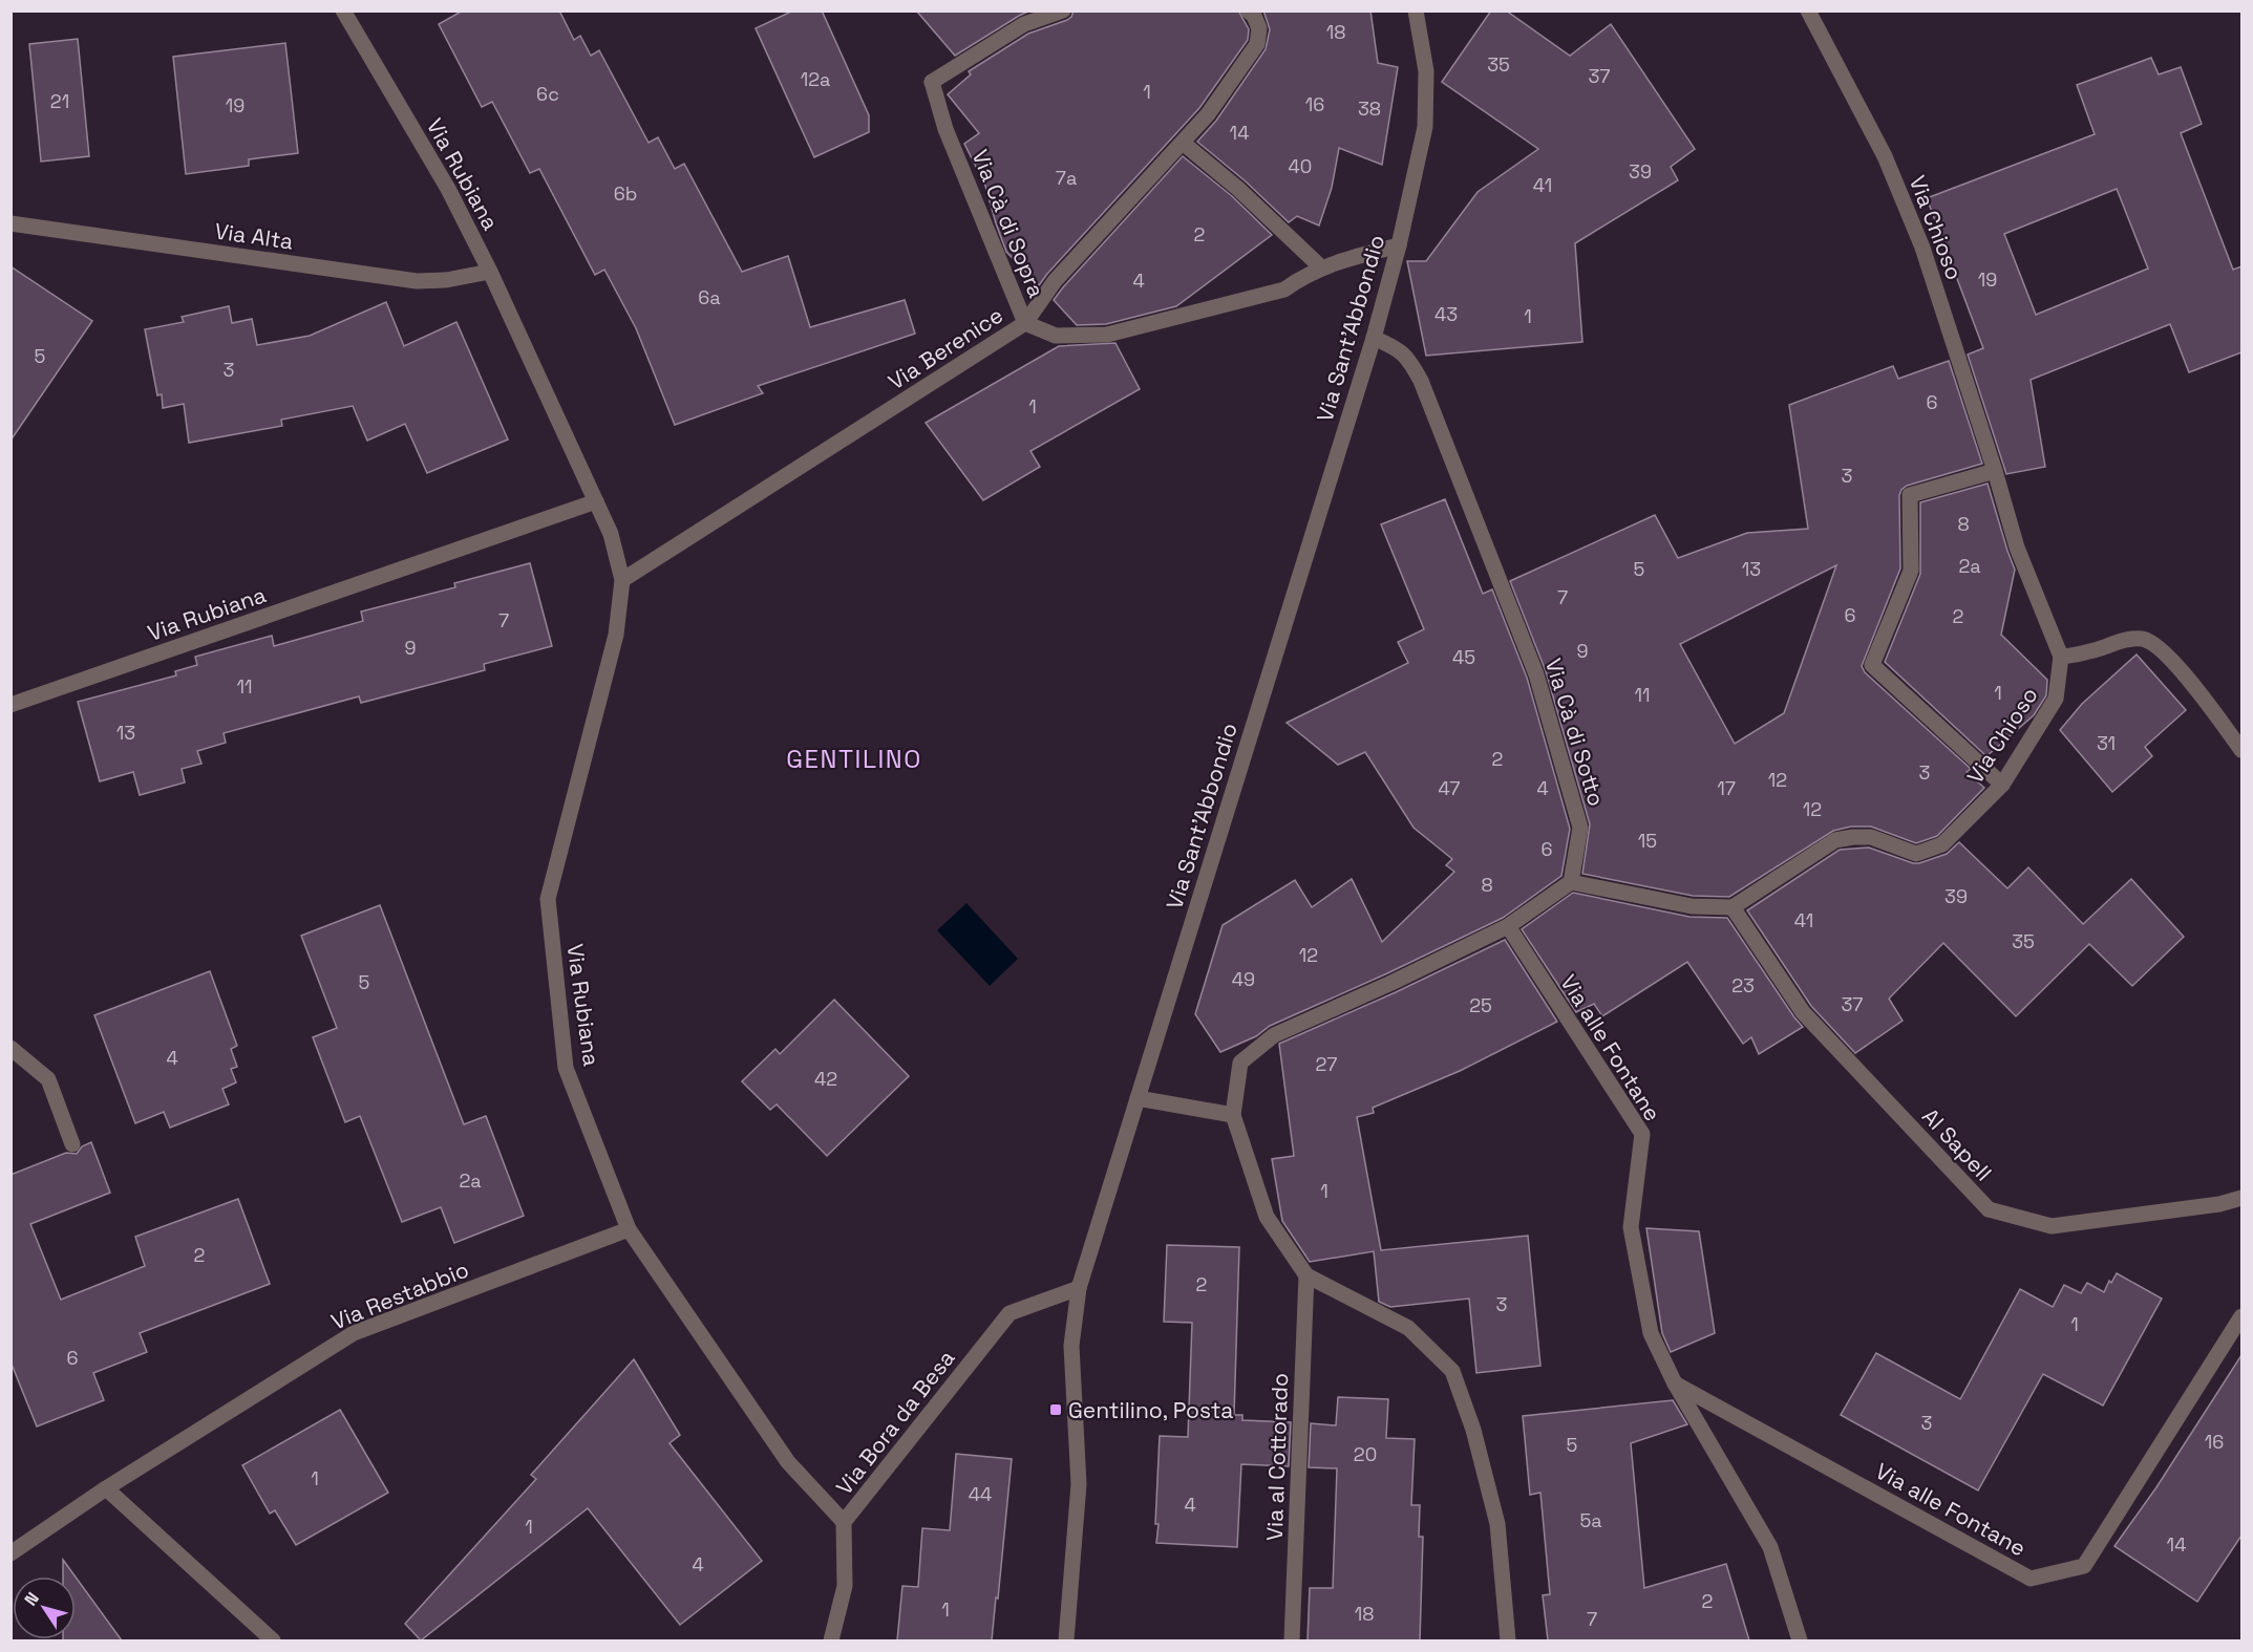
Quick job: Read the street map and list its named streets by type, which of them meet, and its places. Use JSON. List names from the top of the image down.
{
  "streets": {
    "street": [
      "Via Rubiana",
      "Via Cà di Sopra",
      "Via Chioso",
      "Via Alta",
      "Via Sant'Abbondio",
      "Via Berenice",
      "Via Cà di Sotto",
      "Via alle Fontane",
      "Al Sapell",
      "Via Restabbio",
      "Via Bora da Besa",
      "Via al Cottorado"
    ]
  },
  "crossings": [
    ["Via Rubiana", "Via Alta"],
    ["Via Rubiana", "Via Berenice"],
    ["Via Rubiana", "Via Restabbio"],
    ["Via Rubiana", "Via Bora da Besa"],
    ["Via Cà di Sopra", "Via Berenice"],
    ["Via Chioso", "Al Sapell"],
    ["Via Sant'Abbondio", "Via Berenice"],
    ["Via Sant'Abbondio", "Via Cà di Sotto"],
    ["Via Sant'Abbondio", "Via Bora da Besa"]
  ],
  "districts": ["GENTILINO"],
  "places": {
    "transit": ["Gentilino, Posta"]
  },
  "house_numbers": [
    "18",
    "35",
    "37",
    "12a",
    "1",
    "6c",
    "21",
    "16",
    "19",
    "38",
    "14",
    "40",
    "39",
    "7a",
    "41",
    "6b",
    "2",
    "19",
    "4",
    "6a",
    "43",
    "1",
    "5",
    "3",
    "6",
    "1",
    "3",
    "8",
    "2a",
    "5",
    "13",
    "7",
    "6",
    "2",
    "7",
    "9",
    "9",
    "45",
    "11",
    "1",
    "11",
    "13",
    "31",
    "2",
    "3",
    "12",
    "47",
    "4",
    "17",
    "12",
    "15",
    "6",
    "8",
    "39",
    "41",
    "35",
    "12",
    "49",
    "5",
    "23",
    "37",
    "25",
    "4",
    "27",
    "42",
    "2a",
    "1",
    "2",
    "2",
    "3",
    "1",
    "6",
    "3",
    "16",
    "5",
    "20",
    "1",
    "44",
    "4",
    "5a",
    "1",
    "14",
    "4",
    "2",
    "1",
    "18",
    "7"
  ],
  "north": "top left"
}
